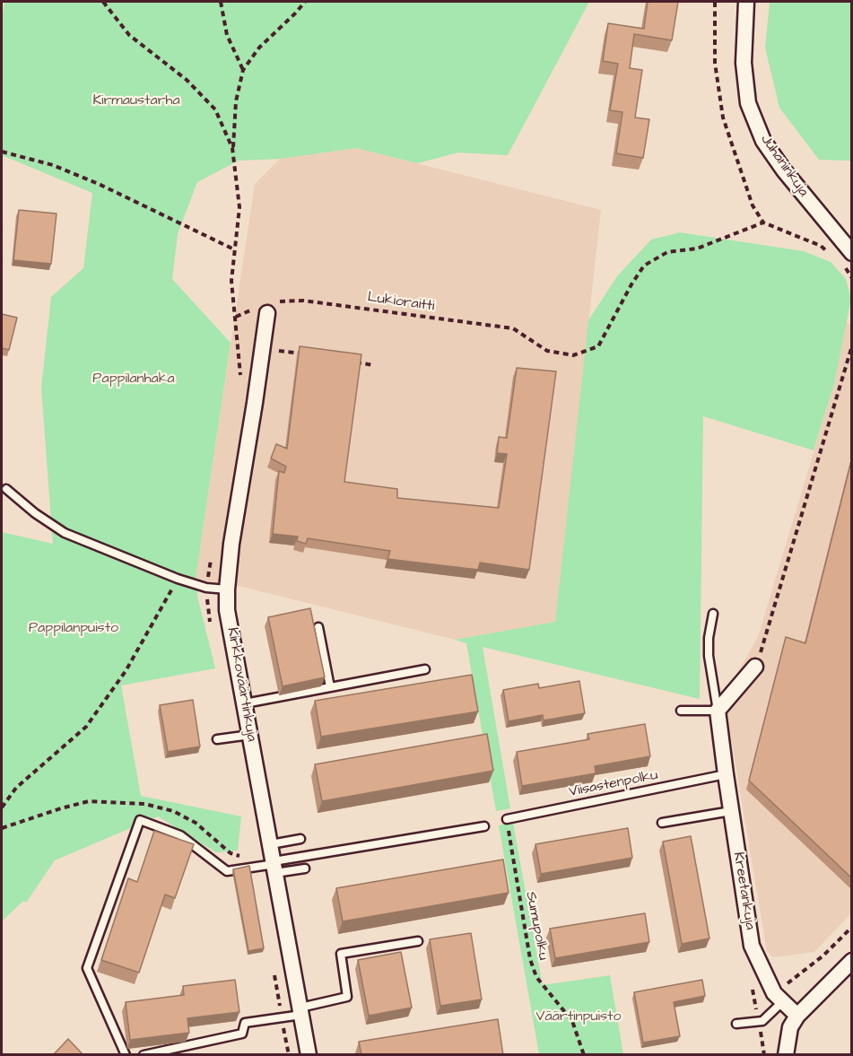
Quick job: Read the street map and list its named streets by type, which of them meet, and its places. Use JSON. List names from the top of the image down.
{
  "streets": {
    "street": ["Juhaninkuja", "Kirkkoväärtinkuja", "Kreetankuja"],
    "lane": ["Viisastenpolku"],
    "path": ["Lukioraitti", "Sumupolku"]
  },
  "crossings": [
    ["Lukioraitti", "Kirkkoväärtinkuja"],
    ["Viisastenpolku", "Kreetankuja"],
    ["Viisastenpolku", "Sumupolku"]
  ],
  "parks": [
    "Kirmaustarha",
    "Pappilanhaka",
    "Pappilanpuisto",
    "Väärtinpuisto"
  ]
}
